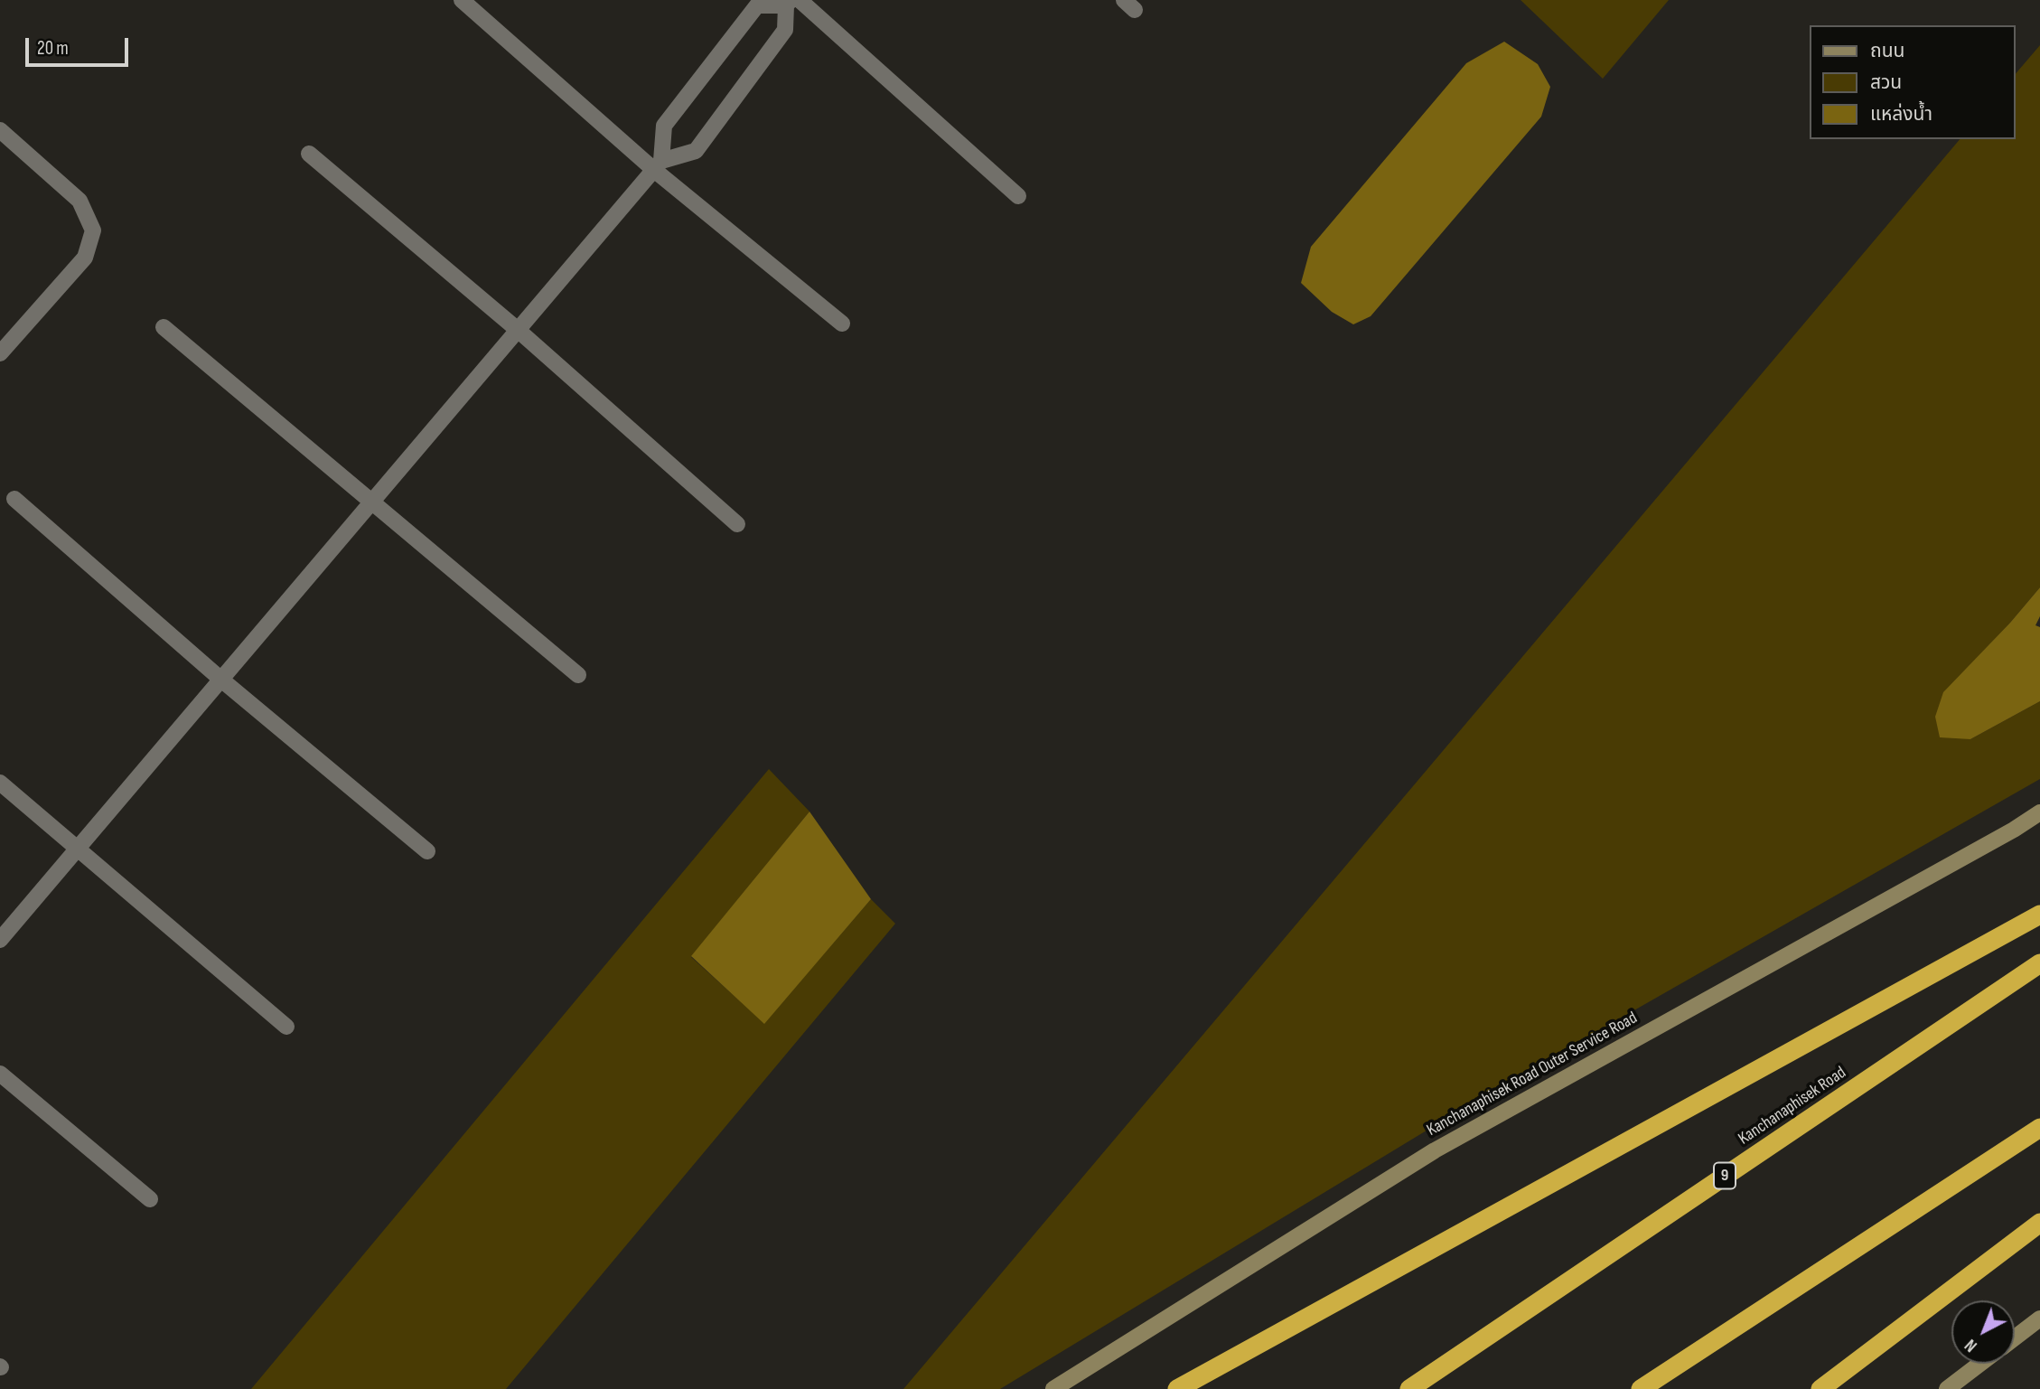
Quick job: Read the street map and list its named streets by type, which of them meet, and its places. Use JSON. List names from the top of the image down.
{
  "streets": {
    "highway": ["Kanchanaphisek Road", "9"],
    "main road": ["Kanchanaphisek Road Outer Service Road"]
  },
  "legend": ["ถนน", "สวน", "แหล่งน้ำ"],
  "scale_bar": "20 m",
  "north": "bottom left"
}
